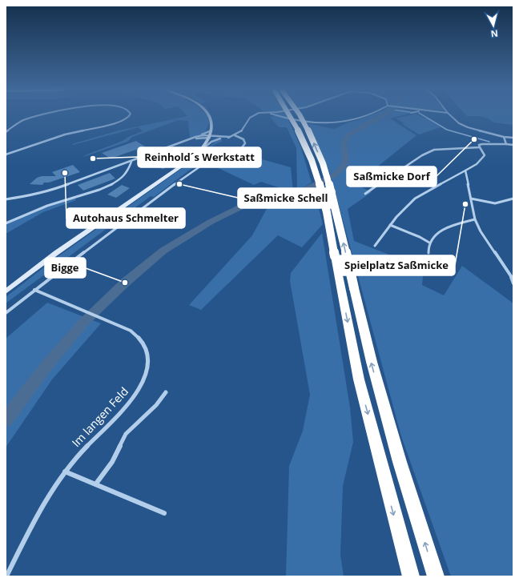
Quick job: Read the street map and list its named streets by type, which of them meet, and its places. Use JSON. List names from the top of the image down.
{
  "streets": {
    "street": ["Im langen Feld"]
  },
  "places": [
    "Saßmicke Dorf",
    "Reinhold´s Werkstatt",
    "Autohaus Schmelter",
    "Saßmicke Schell",
    "Spielplatz Saßmicke",
    "Bigge"
  ],
  "north": "bottom"
}
